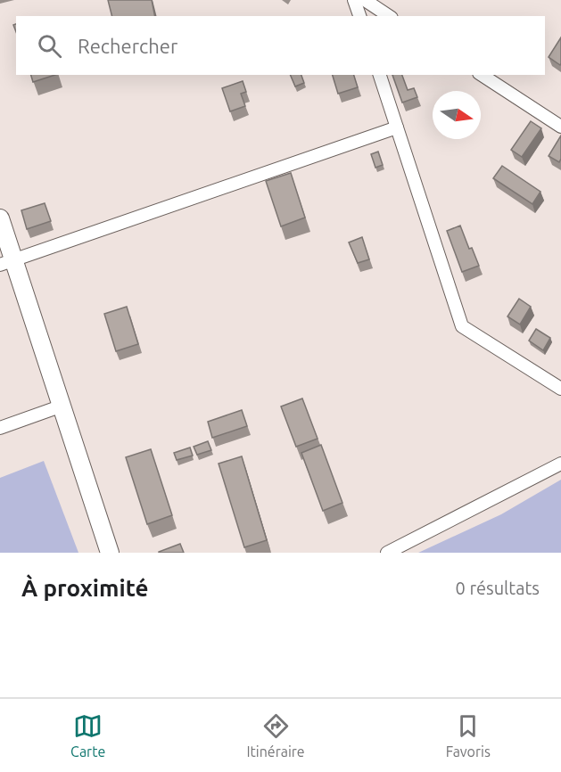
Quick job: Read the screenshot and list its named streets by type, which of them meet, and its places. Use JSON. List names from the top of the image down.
{
  "north": "right",
  "page": {
    "search": "Rechercher",
    "heading": ["À proximité", "0 résultats"],
    "nav": ["Carte", "Itinéraire", "Favoris"]
  }
}
